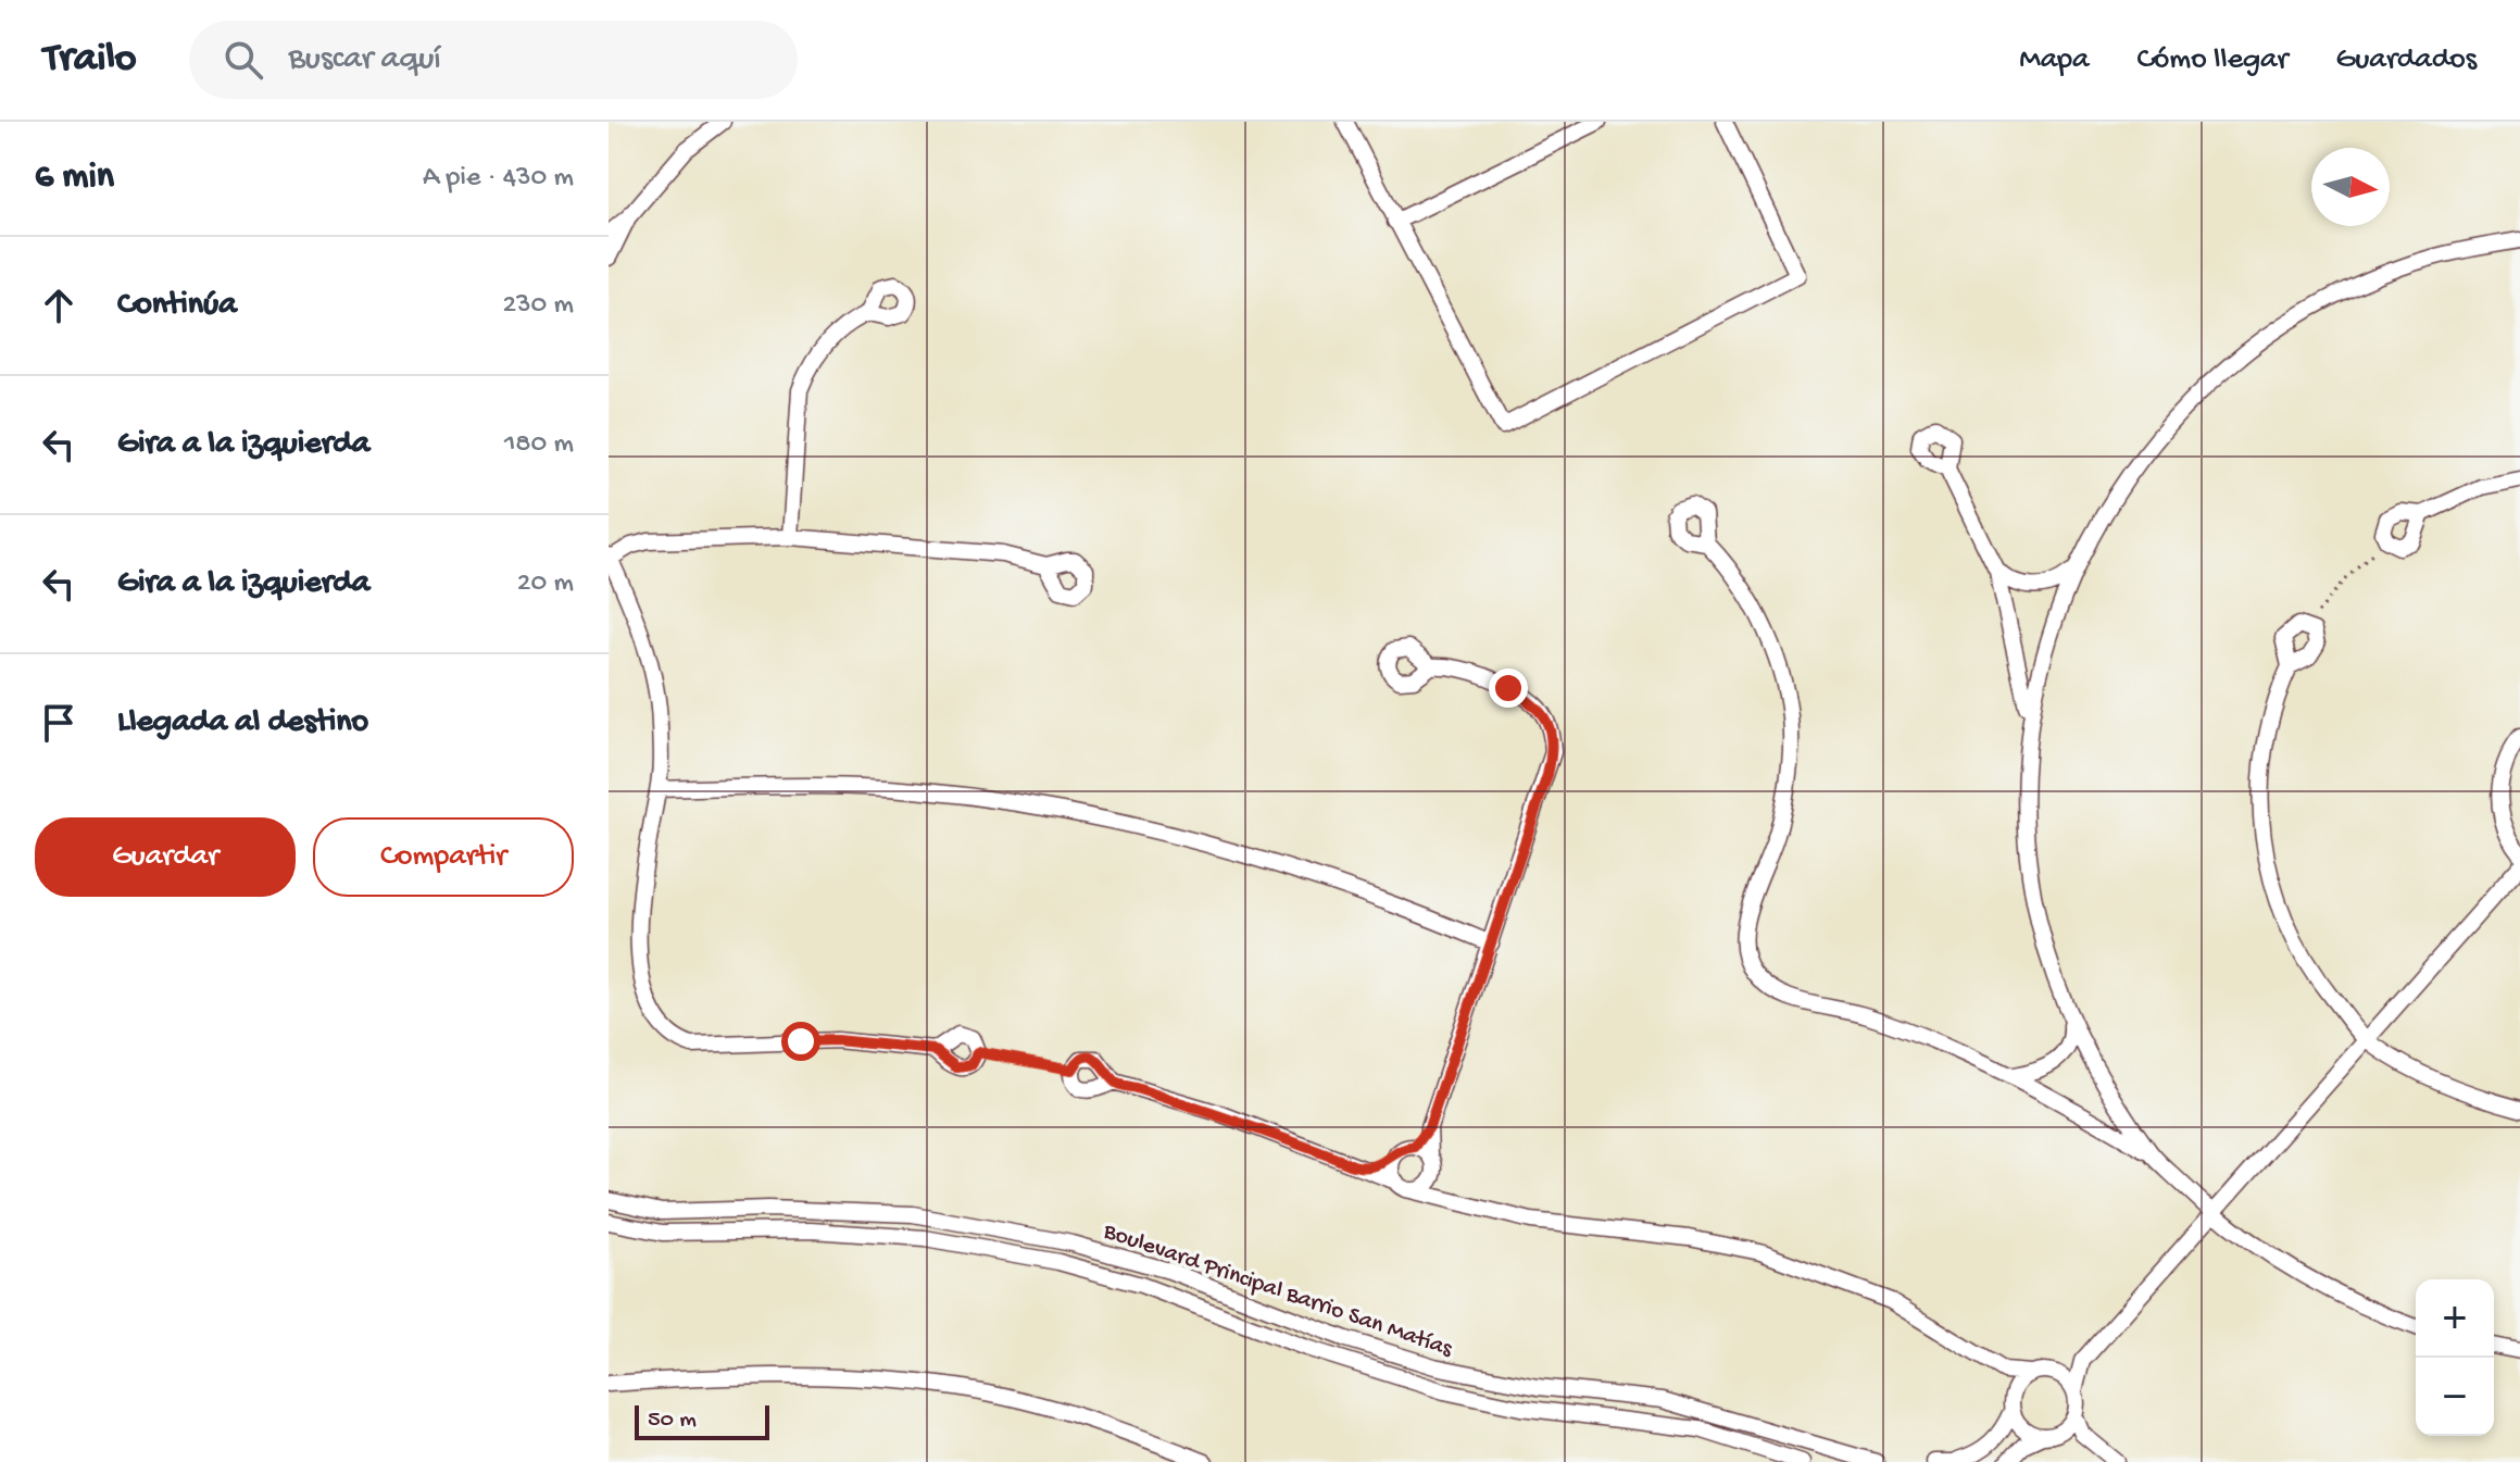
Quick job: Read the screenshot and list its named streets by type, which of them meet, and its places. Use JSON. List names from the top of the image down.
{
  "streets": {
    "street": ["Boulevard Principal Barrio San Matías"]
  },
  "scale_bar": "50 m",
  "north": "right",
  "page": {
    "header": "Trailo",
    "search": "Buscar aquí",
    "nav": ["Mapa", "Cómo llegar", "Guardados"],
    "heading": ["6 min", "A pie · 430 m"],
    "list": [
      ["Continúa", "230 m"],
      ["Gira a la izquierda", "180 m"],
      ["Gira a la izquierda", "20 m"],
      "Llegada al destino"
    ],
    "buttons": ["Guardar", "Compartir"],
    "map_buttons": ["+", "−"],
    "scale": "50 m"
  }
}
